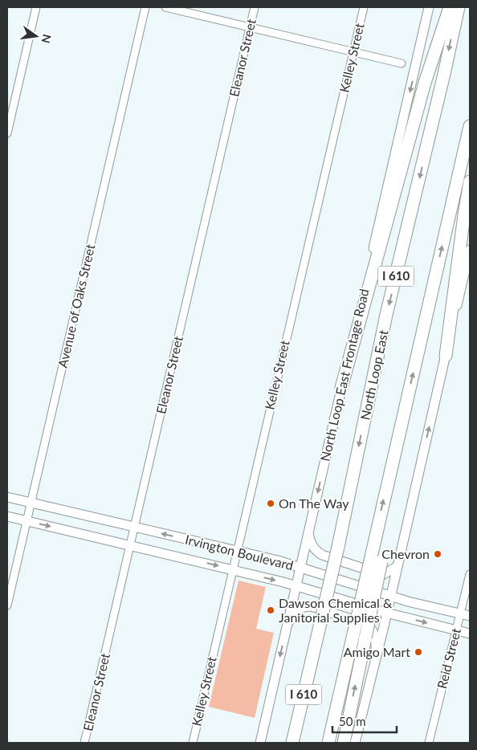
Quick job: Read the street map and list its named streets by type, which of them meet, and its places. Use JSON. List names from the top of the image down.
{
  "streets": {
    "highway": ["I 610", "North Loop East"],
    "main road": ["North Loop East Frontage Road", "Irvington Boulevard"],
    "street": [
      "Eleanor Street",
      "Kelley Street",
      "Avenue of Oaks Street",
      "Reid Street"
    ]
  },
  "crossings": [
    ["Eleanor Street", "Irvington Boulevard"],
    ["Kelley Street", "Irvington Boulevard"],
    ["Avenue of Oaks Street", "Irvington Boulevard"],
    ["North Loop East Frontage Road", "Irvington Boulevard"],
    ["Irvington Boulevard", "Reid Street"]
  ],
  "one_way": ["North Loop East Frontage Road"],
  "places": [
    "On The Way",
    "Chevron",
    "Dawson Chemical & Janitorial Supplies",
    "Amigo Mart"
  ],
  "scale_bar": "50 m",
  "north": "right"
}
